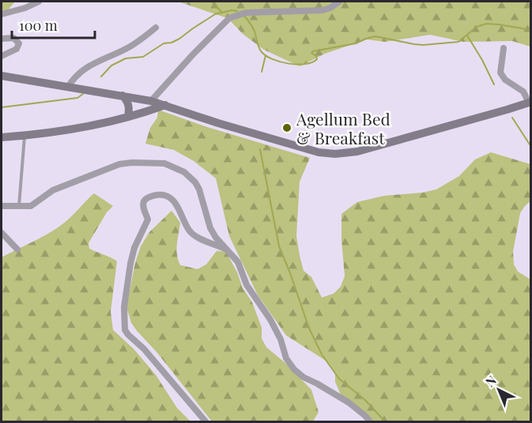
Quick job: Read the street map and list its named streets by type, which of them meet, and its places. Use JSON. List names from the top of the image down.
{
  "places": ["Agellum Bed & Breakfast"],
  "scale_bar": "100 m",
  "north": "top left"
}
